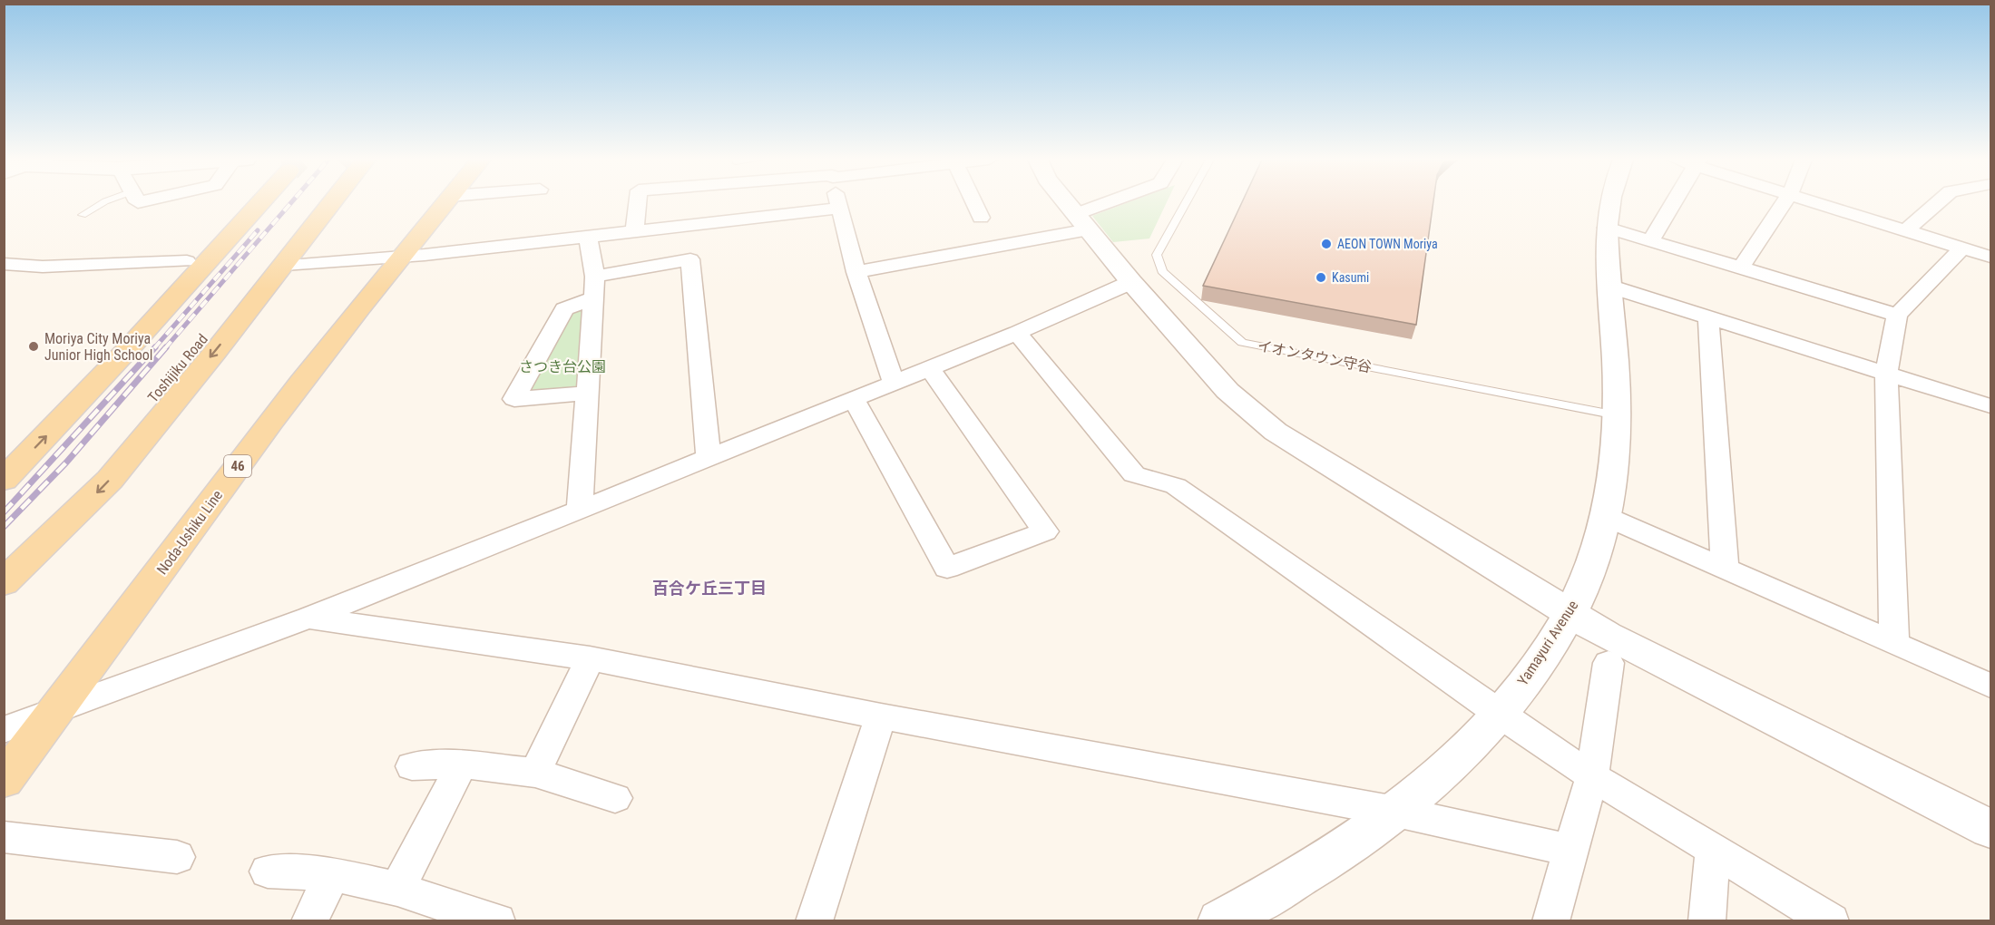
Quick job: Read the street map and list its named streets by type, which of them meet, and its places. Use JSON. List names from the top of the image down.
{
  "streets": {
    "main road": ["Toshijiku Road", "46", "Noda-Ushiku Line"],
    "street": ["Yamayuri Avenue"],
    "lane": ["イオンタウン守谷"]
  },
  "crossings": [
    ["イオンタウン守谷", "Yamayuri Avenue"]
  ],
  "districts": ["百合ケ丘三丁目"],
  "parks": ["さつき台公園"],
  "places": ["AEON TOWN Moriya", "Kasumi", "Moriya City Moriya Junior High School"]
}
